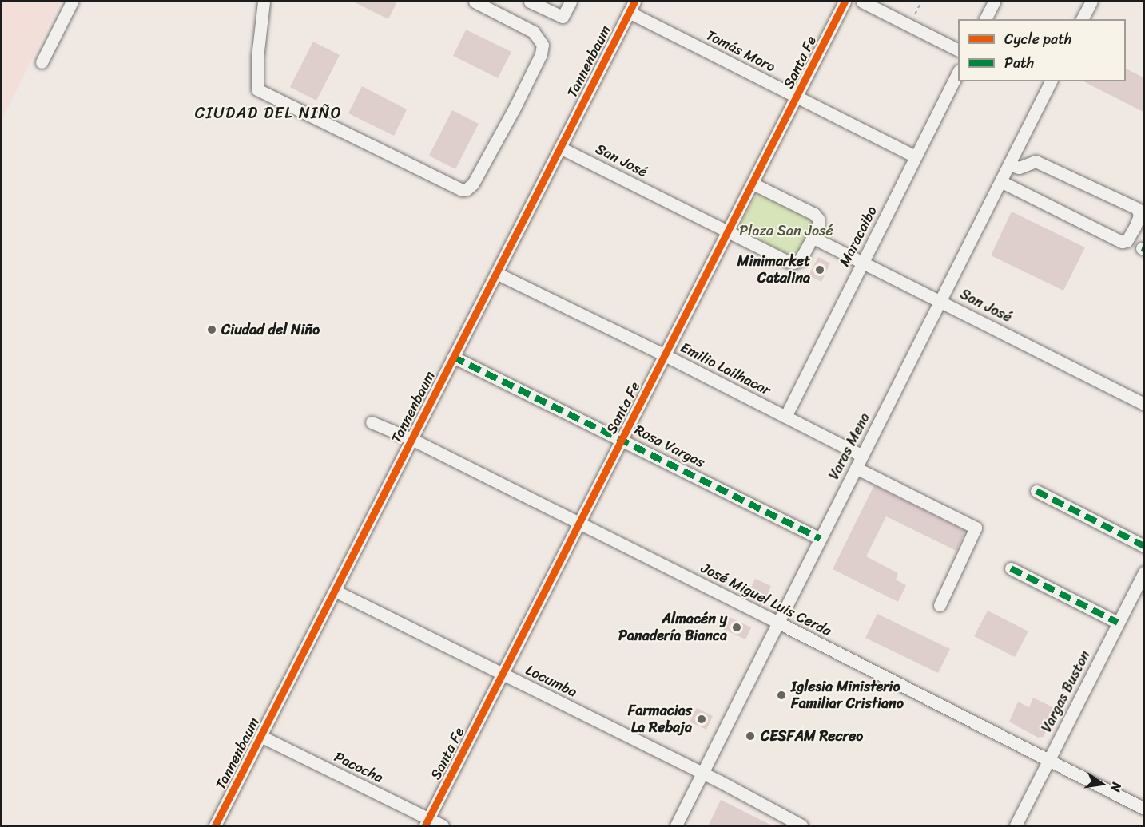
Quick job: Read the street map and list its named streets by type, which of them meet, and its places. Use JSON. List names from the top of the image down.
{
  "streets": {
    "street": [
      "Tomás Moro",
      "Tannenbaum",
      "Santa Fe",
      "San José",
      "Maracaibo",
      "Emilio Lailhacar",
      "Rosa Vargas",
      "Varas Mena",
      "José Miguel Luis Cerda",
      "Locumba",
      "Vargas Buston",
      "Pacocha"
    ]
  },
  "crossings": [
    ["Tomás Moro", "Tannenbaum"],
    ["Tomás Moro", "Santa Fe"],
    ["Tomás Moro", "Maracaibo"],
    ["Tannenbaum", "San José"],
    ["Tannenbaum", "Emilio Lailhacar"],
    ["Tannenbaum", "Rosa Vargas"],
    ["Tannenbaum", "José Miguel Luis Cerda"],
    ["Tannenbaum", "Locumba"],
    ["Tannenbaum", "Pacocha"],
    ["Santa Fe", "San José"],
    ["Santa Fe", "Emilio Lailhacar"],
    ["Santa Fe", "Rosa Vargas"],
    ["Santa Fe", "José Miguel Luis Cerda"],
    ["Santa Fe", "Locumba"],
    ["Santa Fe", "Pacocha"],
    ["San José", "Maracaibo"],
    ["San José", "Varas Mena"],
    ["Maracaibo", "Emilio Lailhacar"],
    ["Emilio Lailhacar", "Varas Mena"],
    ["Rosa Vargas", "Varas Mena"],
    ["Varas Mena", "José Miguel Luis Cerda"],
    ["Varas Mena", "Locumba"],
    ["José Miguel Luis Cerda", "Vargas Buston"]
  ],
  "districts": ["CIUDAD DEL NIÑO"],
  "parks": ["Plaza San José"],
  "places": [
    "Minimarket Catalina",
    "Ciudad del Niño",
    "Almacén y Panadería Bianca",
    "Iglesia Ministerio Familiar Cristiano",
    "Farmacias La Rebaja",
    "CESFAM Recreo"
  ],
  "legend": ["Cycle path", "Path"],
  "north": "right"
}
